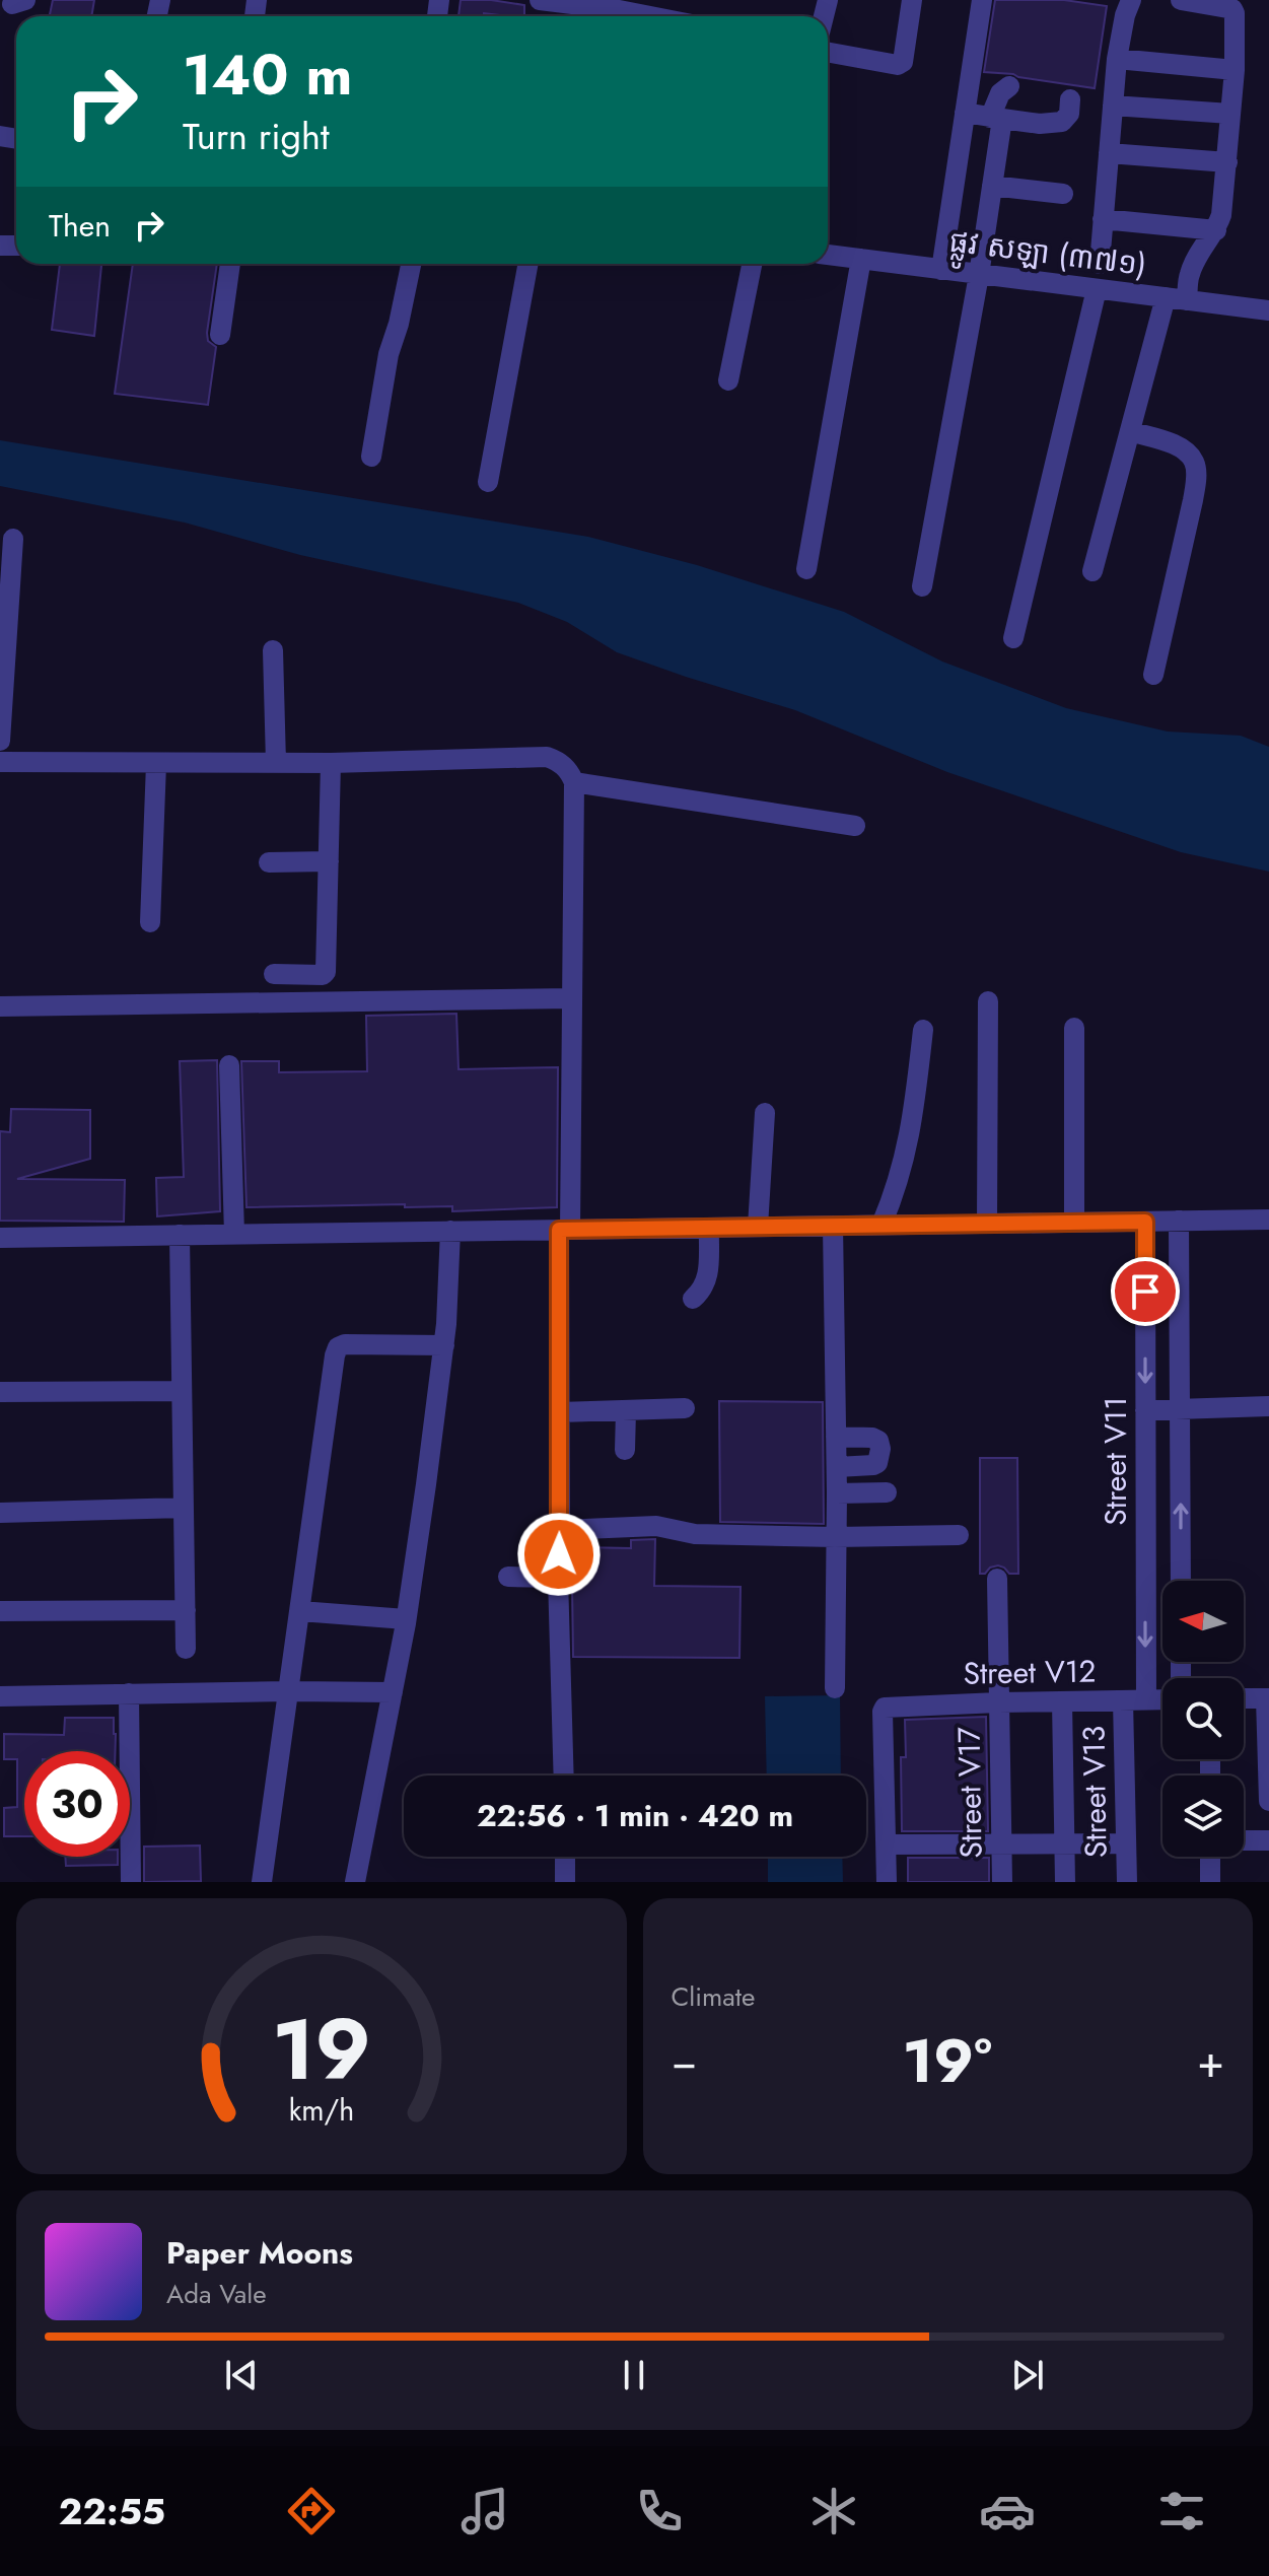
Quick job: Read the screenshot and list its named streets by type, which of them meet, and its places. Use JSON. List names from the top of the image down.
{
  "streets": {
    "street": [
      "ផ្លូវ សឡា (៣៧១)",
      "Street V11",
      "Street V12",
      "Street V13",
      "Street V17"
    ]
  },
  "crossings": [
    ["Street V11", "Street V12"],
    ["Street V12", "Street V13"],
    ["Street V12", "Street V17"]
  ],
  "north": "left",
  "page": {
    "turn": ["140 m", "Turn right"],
    "then": "Then",
    "limit": "30",
    "trip": "22:56 · 1 min · 420 m",
    "tile": "Climate",
    "heat": ["−", "19°", "+"],
    "song": ["Paper Moons", "Ada Vale"],
    "tabs": "22:55",
    "gauge": ["19", "km/h"]
  }
}
